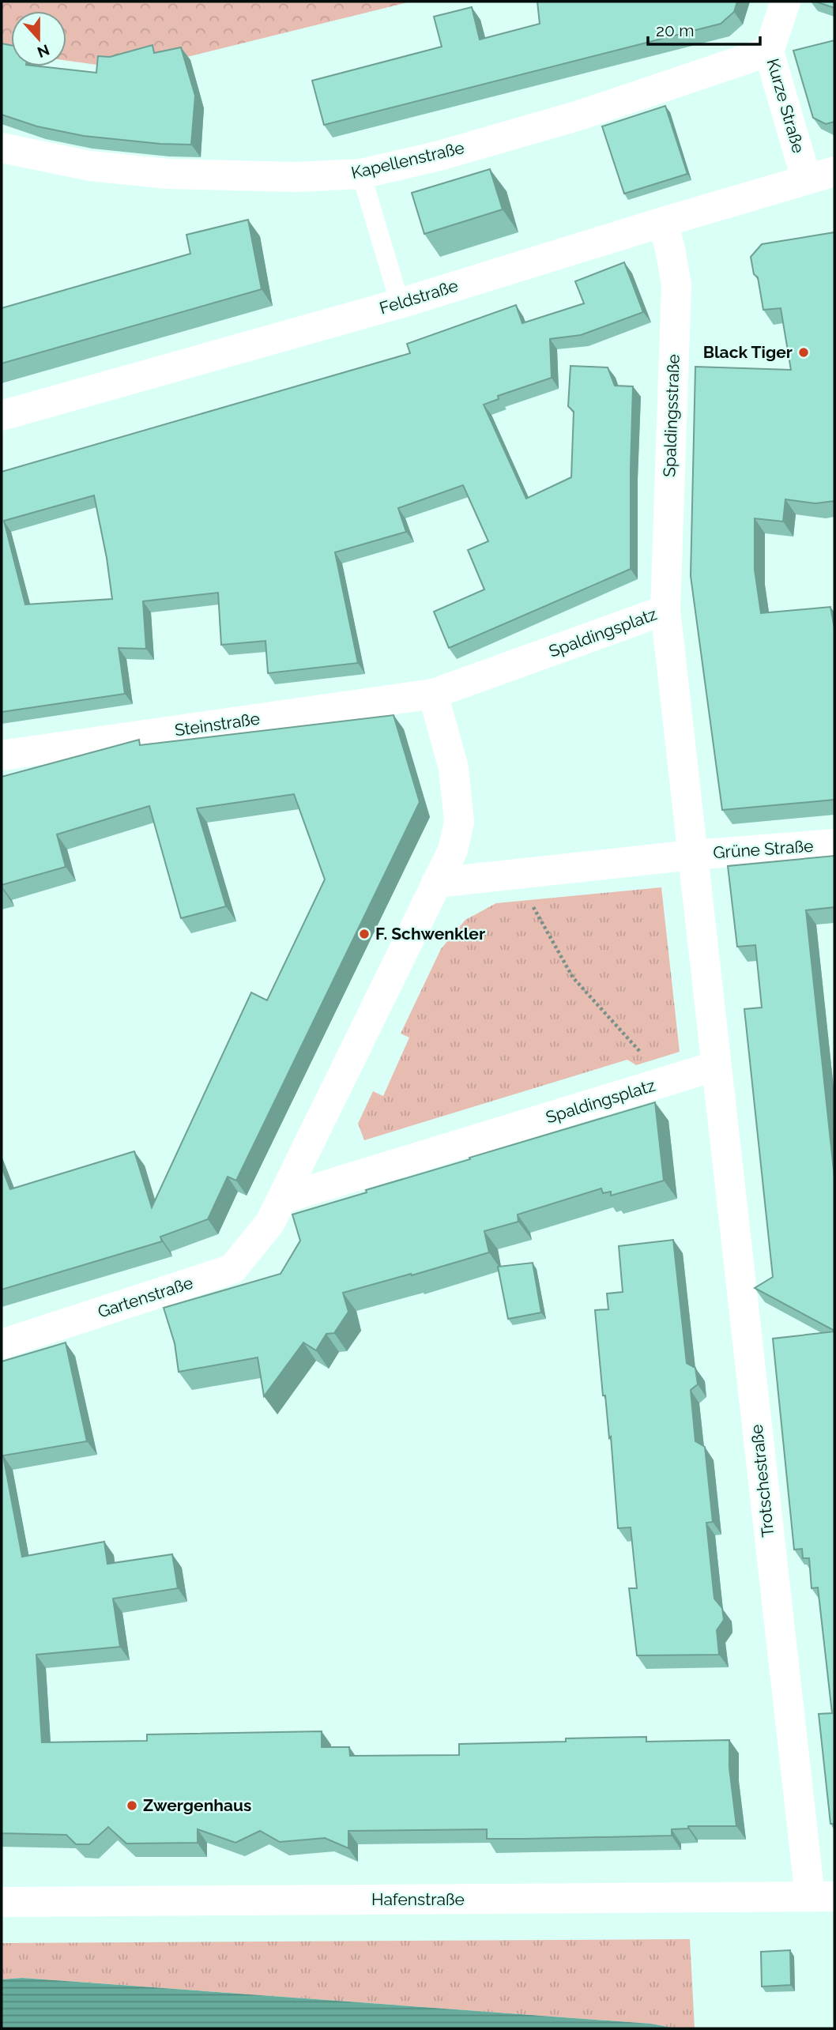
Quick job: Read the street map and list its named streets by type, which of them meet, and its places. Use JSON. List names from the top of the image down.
{
  "streets": {
    "street": [
      "Kurze Straße",
      "Kapellenstraße",
      "Feldstraße",
      "Spaldingsstraße",
      "Spaldingsplatz",
      "Steinstraße",
      "Grüne Straße",
      "Gartenstraße",
      "Trotschestraße",
      "Hafenstraße"
    ]
  },
  "crossings": [
    ["Kurze Straße", "Kapellenstraße"],
    ["Kurze Straße", "Feldstraße"],
    ["Feldstraße", "Spaldingsstraße"],
    ["Spaldingsstraße", "Spaldingsplatz"],
    ["Spaldingsplatz", "Steinstraße"],
    ["Spaldingsplatz", "Grüne Straße"],
    ["Spaldingsplatz", "Gartenstraße"],
    ["Spaldingsplatz", "Trotschestraße"],
    ["Trotschestraße", "Hafenstraße"]
  ],
  "places": ["Black Tiger", "F. Schwenkler", "Zwergenhaus"],
  "scale_bar": "20 m",
  "north": "bottom"
}
